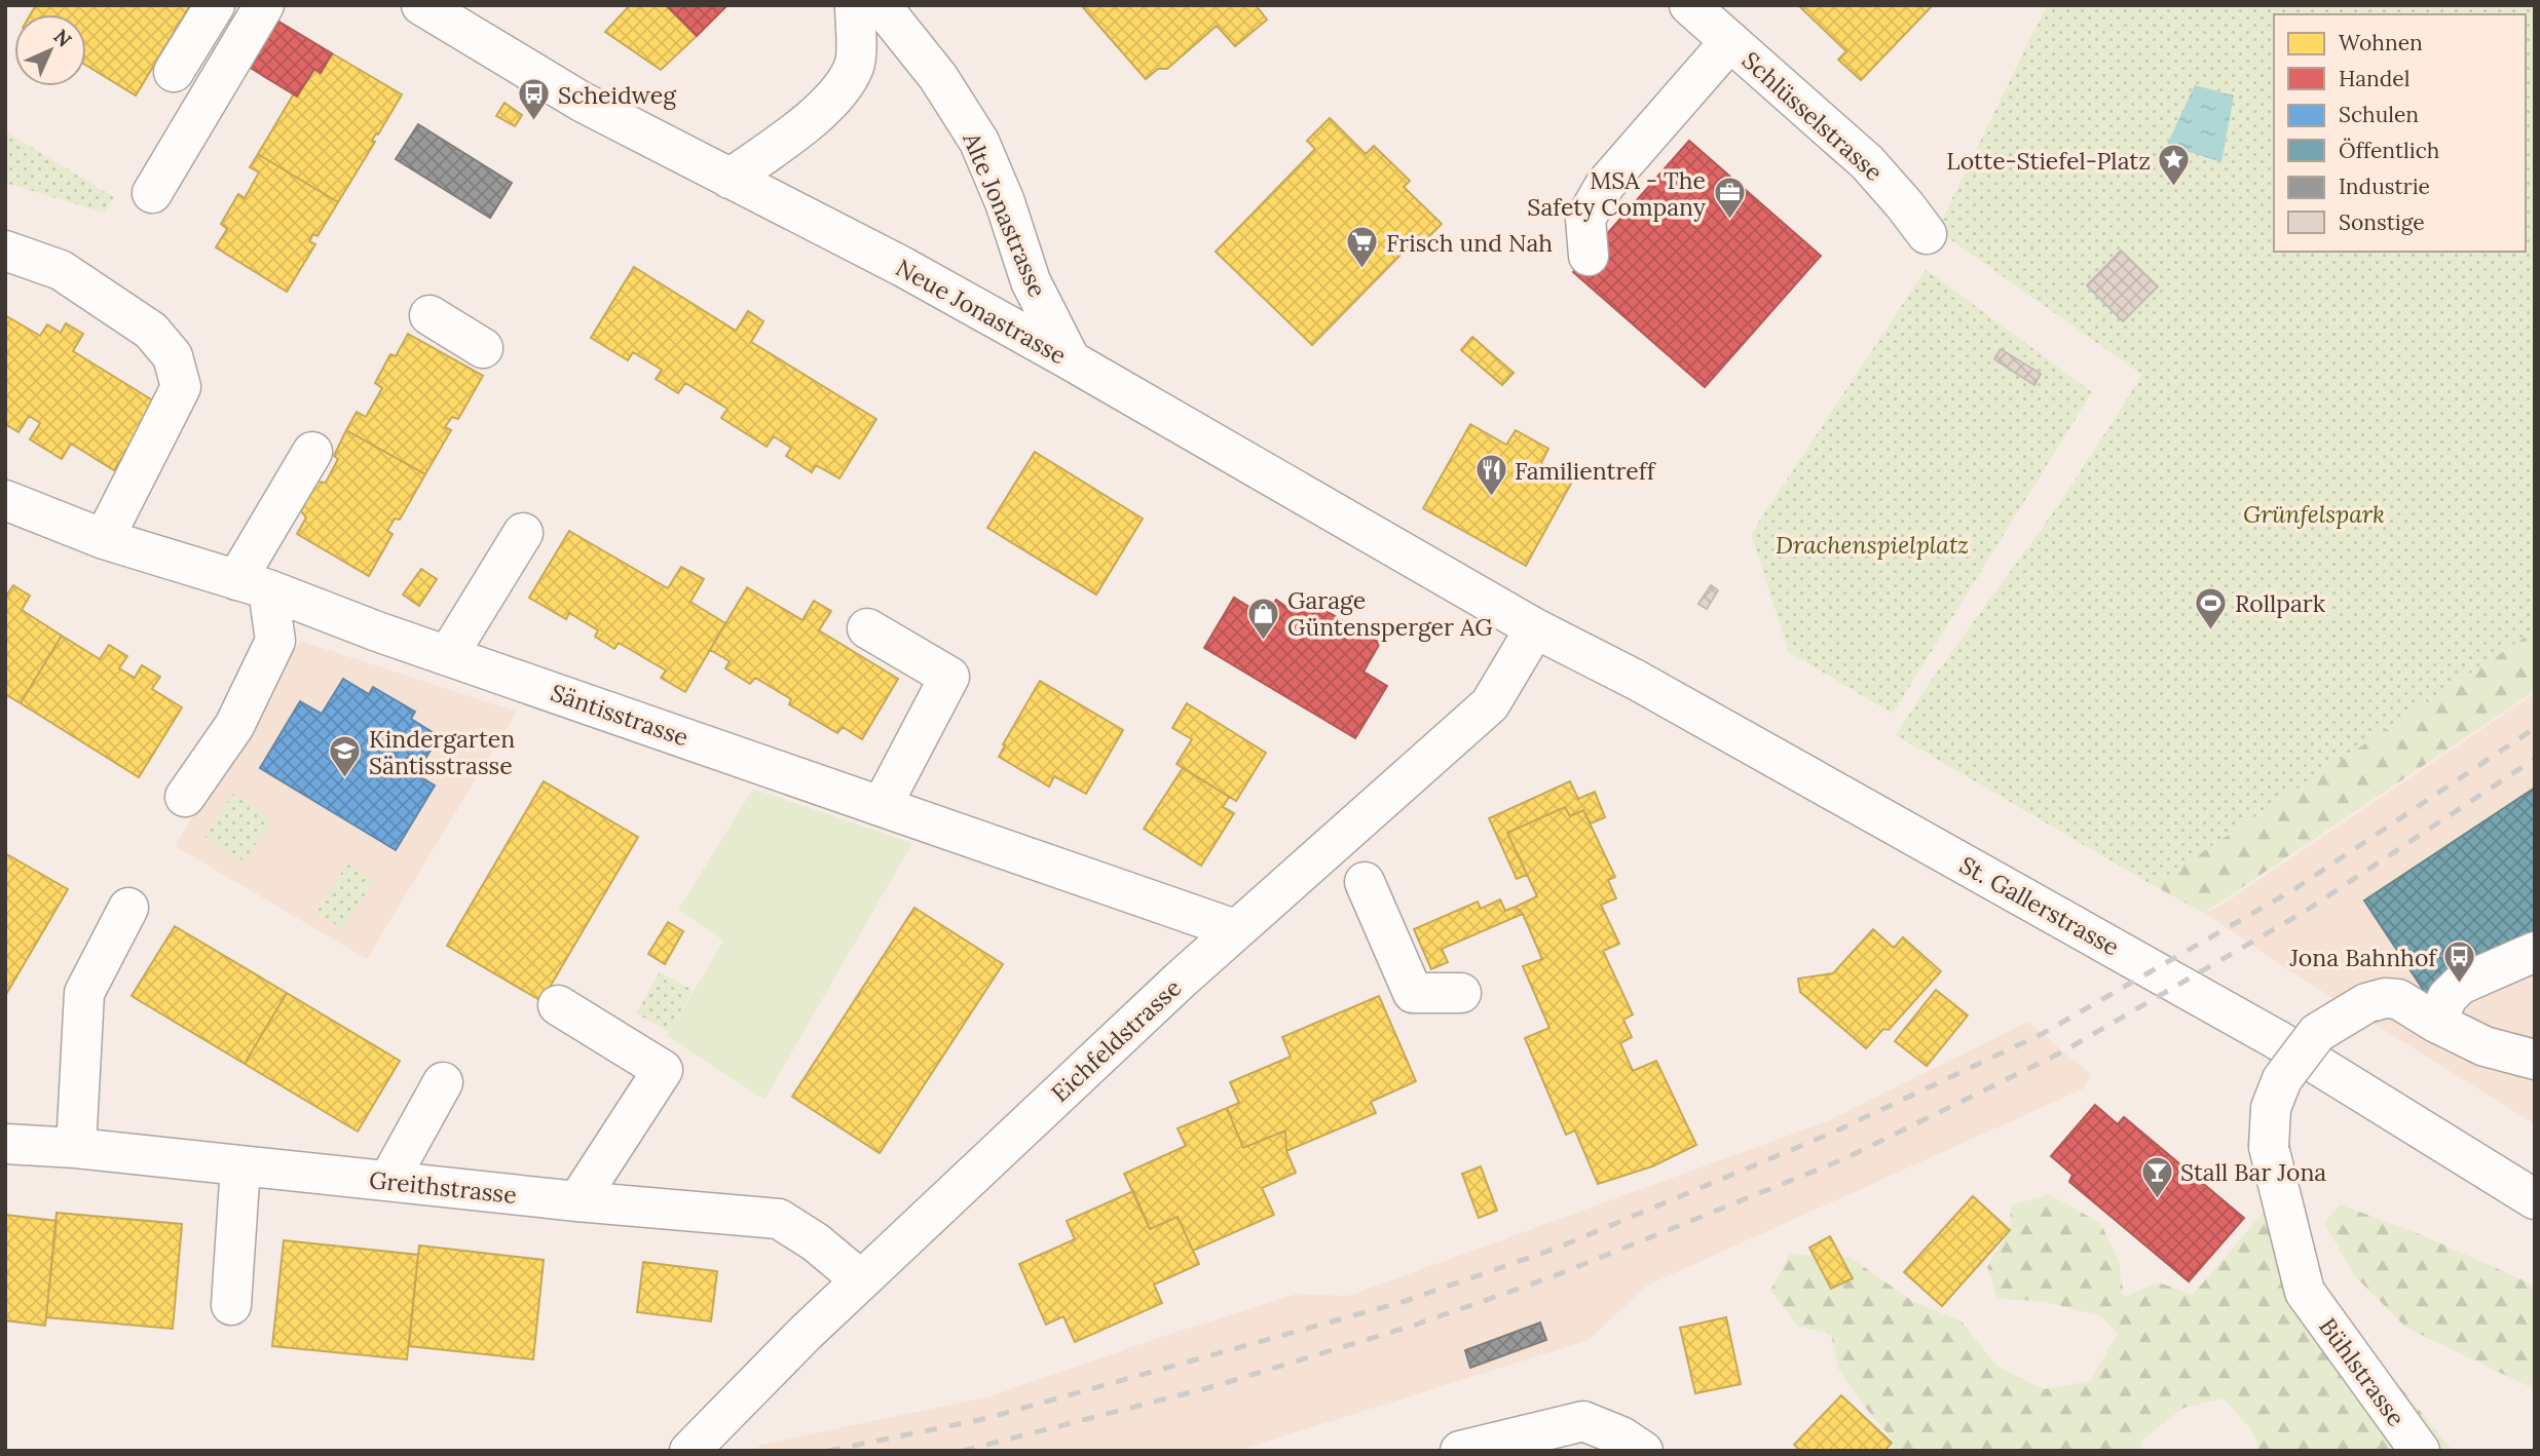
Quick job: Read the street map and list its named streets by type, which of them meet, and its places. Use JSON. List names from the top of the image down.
{
  "streets": {
    "street": [
      "Schlüsselstrasse",
      "Alte Jonastrasse",
      "Neue Jonastrasse",
      "Säntisstrasse",
      "St. Gallerstrasse",
      "Eichfeldstrasse",
      "Greithstrasse",
      "Bühlstrasse"
    ]
  },
  "crossings": [
    ["Alte Jonastrasse", "Neue Jonastrasse"],
    ["Neue Jonastrasse", "St. Gallerstrasse"],
    ["Neue Jonastrasse", "Eichfeldstrasse"],
    ["Säntisstrasse", "Eichfeldstrasse"],
    ["St. Gallerstrasse", "Eichfeldstrasse"],
    ["Eichfeldstrasse", "Greithstrasse"]
  ],
  "parks": ["Grünfelspark", "Drachenspielplatz"],
  "places": {
    "bus stop": ["Scheidweg", "Jona Bahnhof"],
    "place": ["Lotte-Stiefel-Platz"],
    "office": ["MSA - The Safety Company"],
    "supermarket": ["Frisch und Nah"],
    "restaurant": ["Familientreff"],
    "sports": ["Rollpark"],
    "shop": ["Garage Güntensperger AG"],
    "school or university": ["Kindergarten Säntisstrasse"],
    "bar": ["Stall Bar Jona"]
  },
  "legend": [
    "Wohnen",
    "Handel",
    "Schulen",
    "Öffentlich",
    "Industrie",
    "Sonstige"
  ],
  "north": "top right"
}
